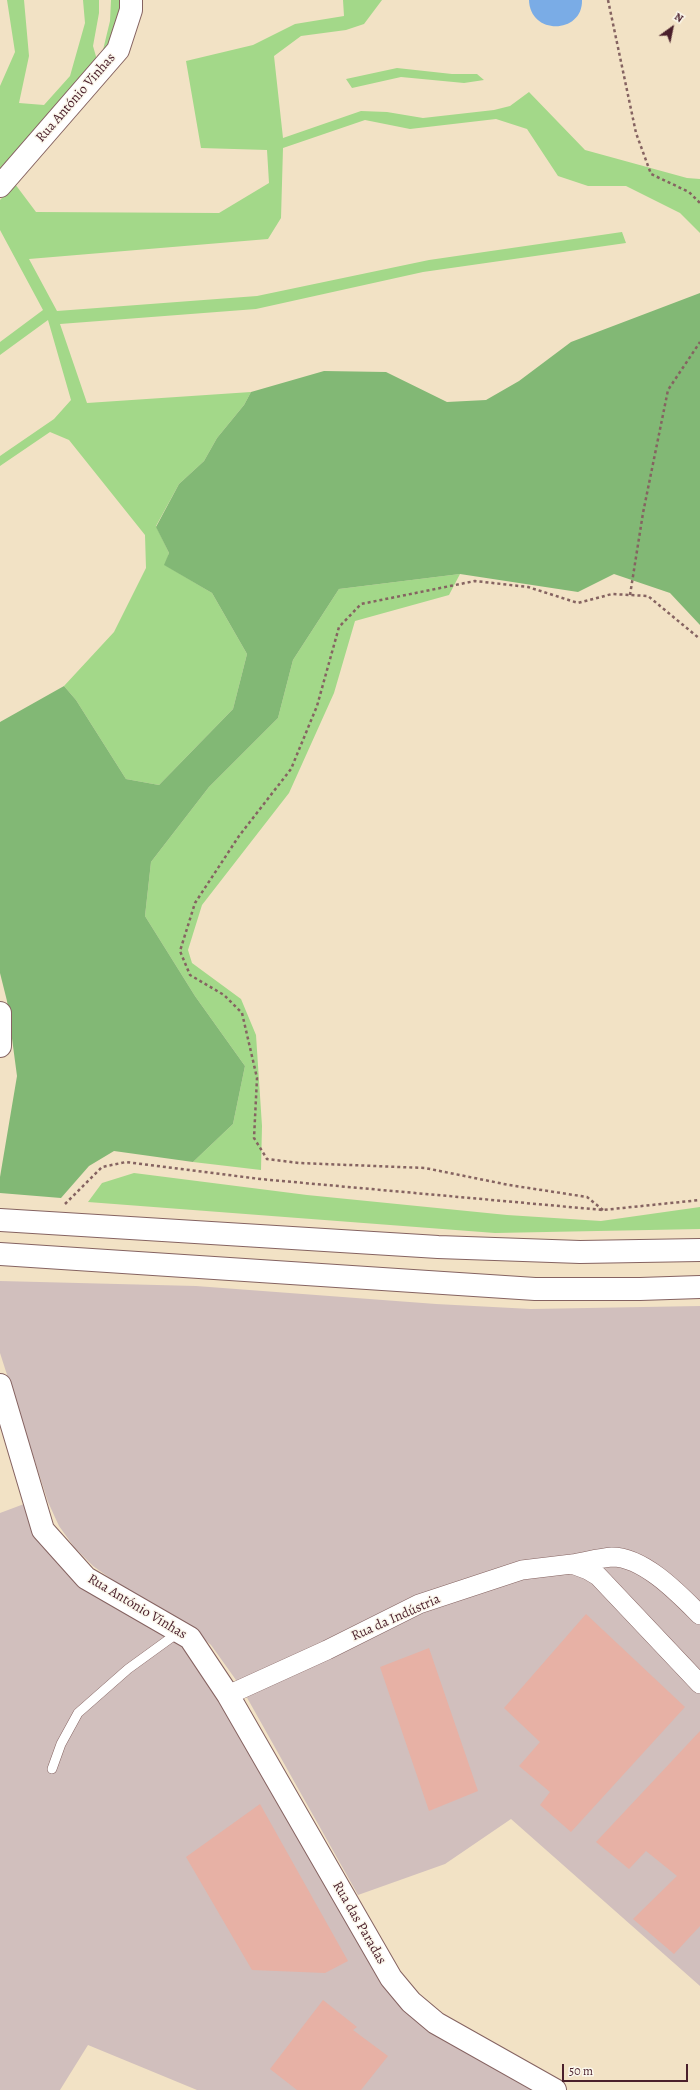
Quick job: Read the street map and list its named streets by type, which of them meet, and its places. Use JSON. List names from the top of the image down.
{
  "streets": {
    "main road": ["Rua António Vinhas", "Rua das Paradas"],
    "street": ["Rua da Indústria"]
  },
  "crossings": [
    ["Rua António Vinhas", "Rua da Indústria"],
    ["Rua António Vinhas", "Rua das Paradas"],
    ["Rua da Indústria", "Rua das Paradas"]
  ],
  "scale_bar": "50 m",
  "north": "top right"
}
